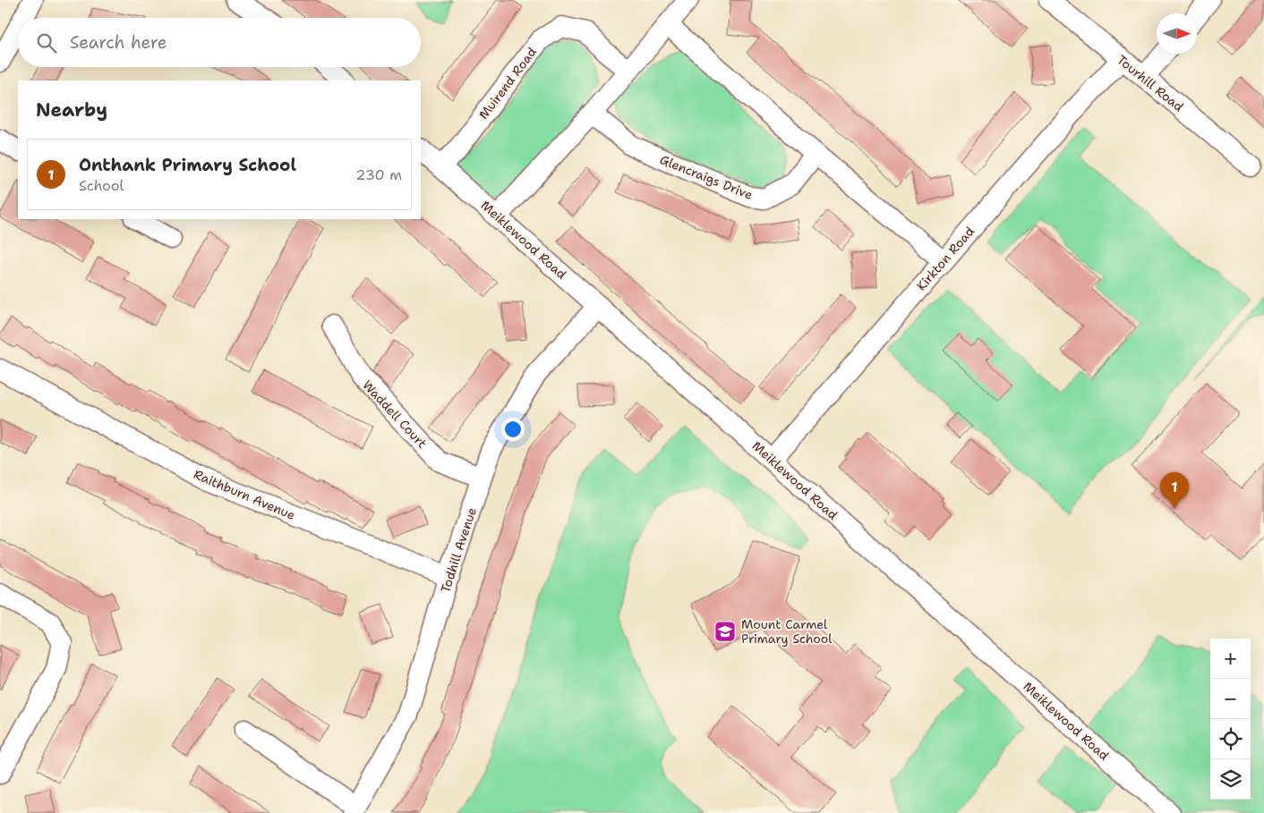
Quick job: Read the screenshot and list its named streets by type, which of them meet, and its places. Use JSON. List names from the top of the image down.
{
  "streets": {
    "street": [
      "Muirend Road",
      "Tourhill Road",
      "Glencraigs Drive",
      "Meiklewood Road",
      "Kirkton Road",
      "Waddell Court",
      "Raithburn Avenue",
      "Todhill Avenue"
    ]
  },
  "crossings": [
    ["Muirend Road", "Meiklewood Road"],
    ["Tourhill Road", "Kirkton Road"],
    ["Meiklewood Road", "Kirkton Road"],
    ["Meiklewood Road", "Todhill Avenue"],
    ["Waddell Court", "Todhill Avenue"],
    ["Raithburn Avenue", "Todhill Avenue"]
  ],
  "places": {
    "school or university": ["Mount Carmel Primary School"]
  },
  "north": "right",
  "page": {
    "search": "Search here",
    "heading": "Nearby",
    "list": [
      {
        "mark": "1",
        "name": "Onthank Primary School",
        "note": "School",
        "value": "230 m"
      }
    ],
    "pins": "1",
    "map_buttons": ["+", "−"]
  }
}
